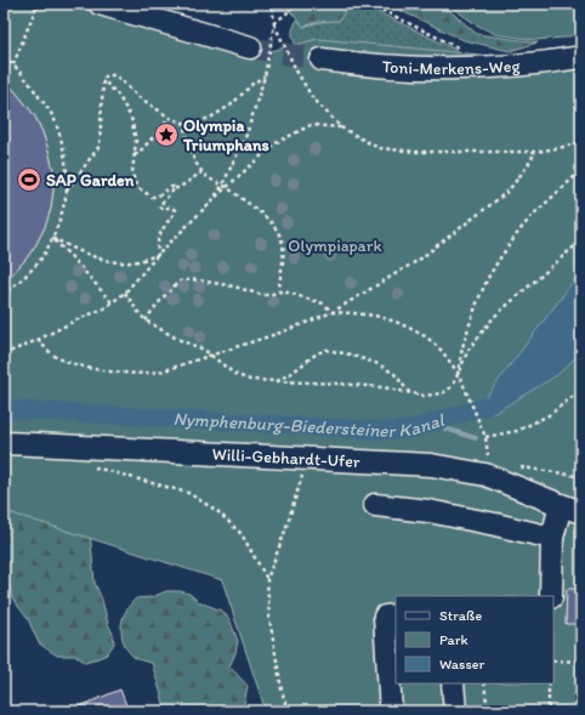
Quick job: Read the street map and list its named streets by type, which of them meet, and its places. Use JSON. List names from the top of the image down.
{
  "streets": {
    "street": ["Toni-Merkens-Weg", "Willi-Gebhardt-Ufer"]
  },
  "water": ["Nymphenburg-Biedersteiner Kanal"],
  "parks": ["Olympiapark"],
  "places": {
    "place": ["Olympia Triumphans"],
    "sports": ["SAP Garden"]
  },
  "legend": ["Straße", "Park", "Wasser"]
}
